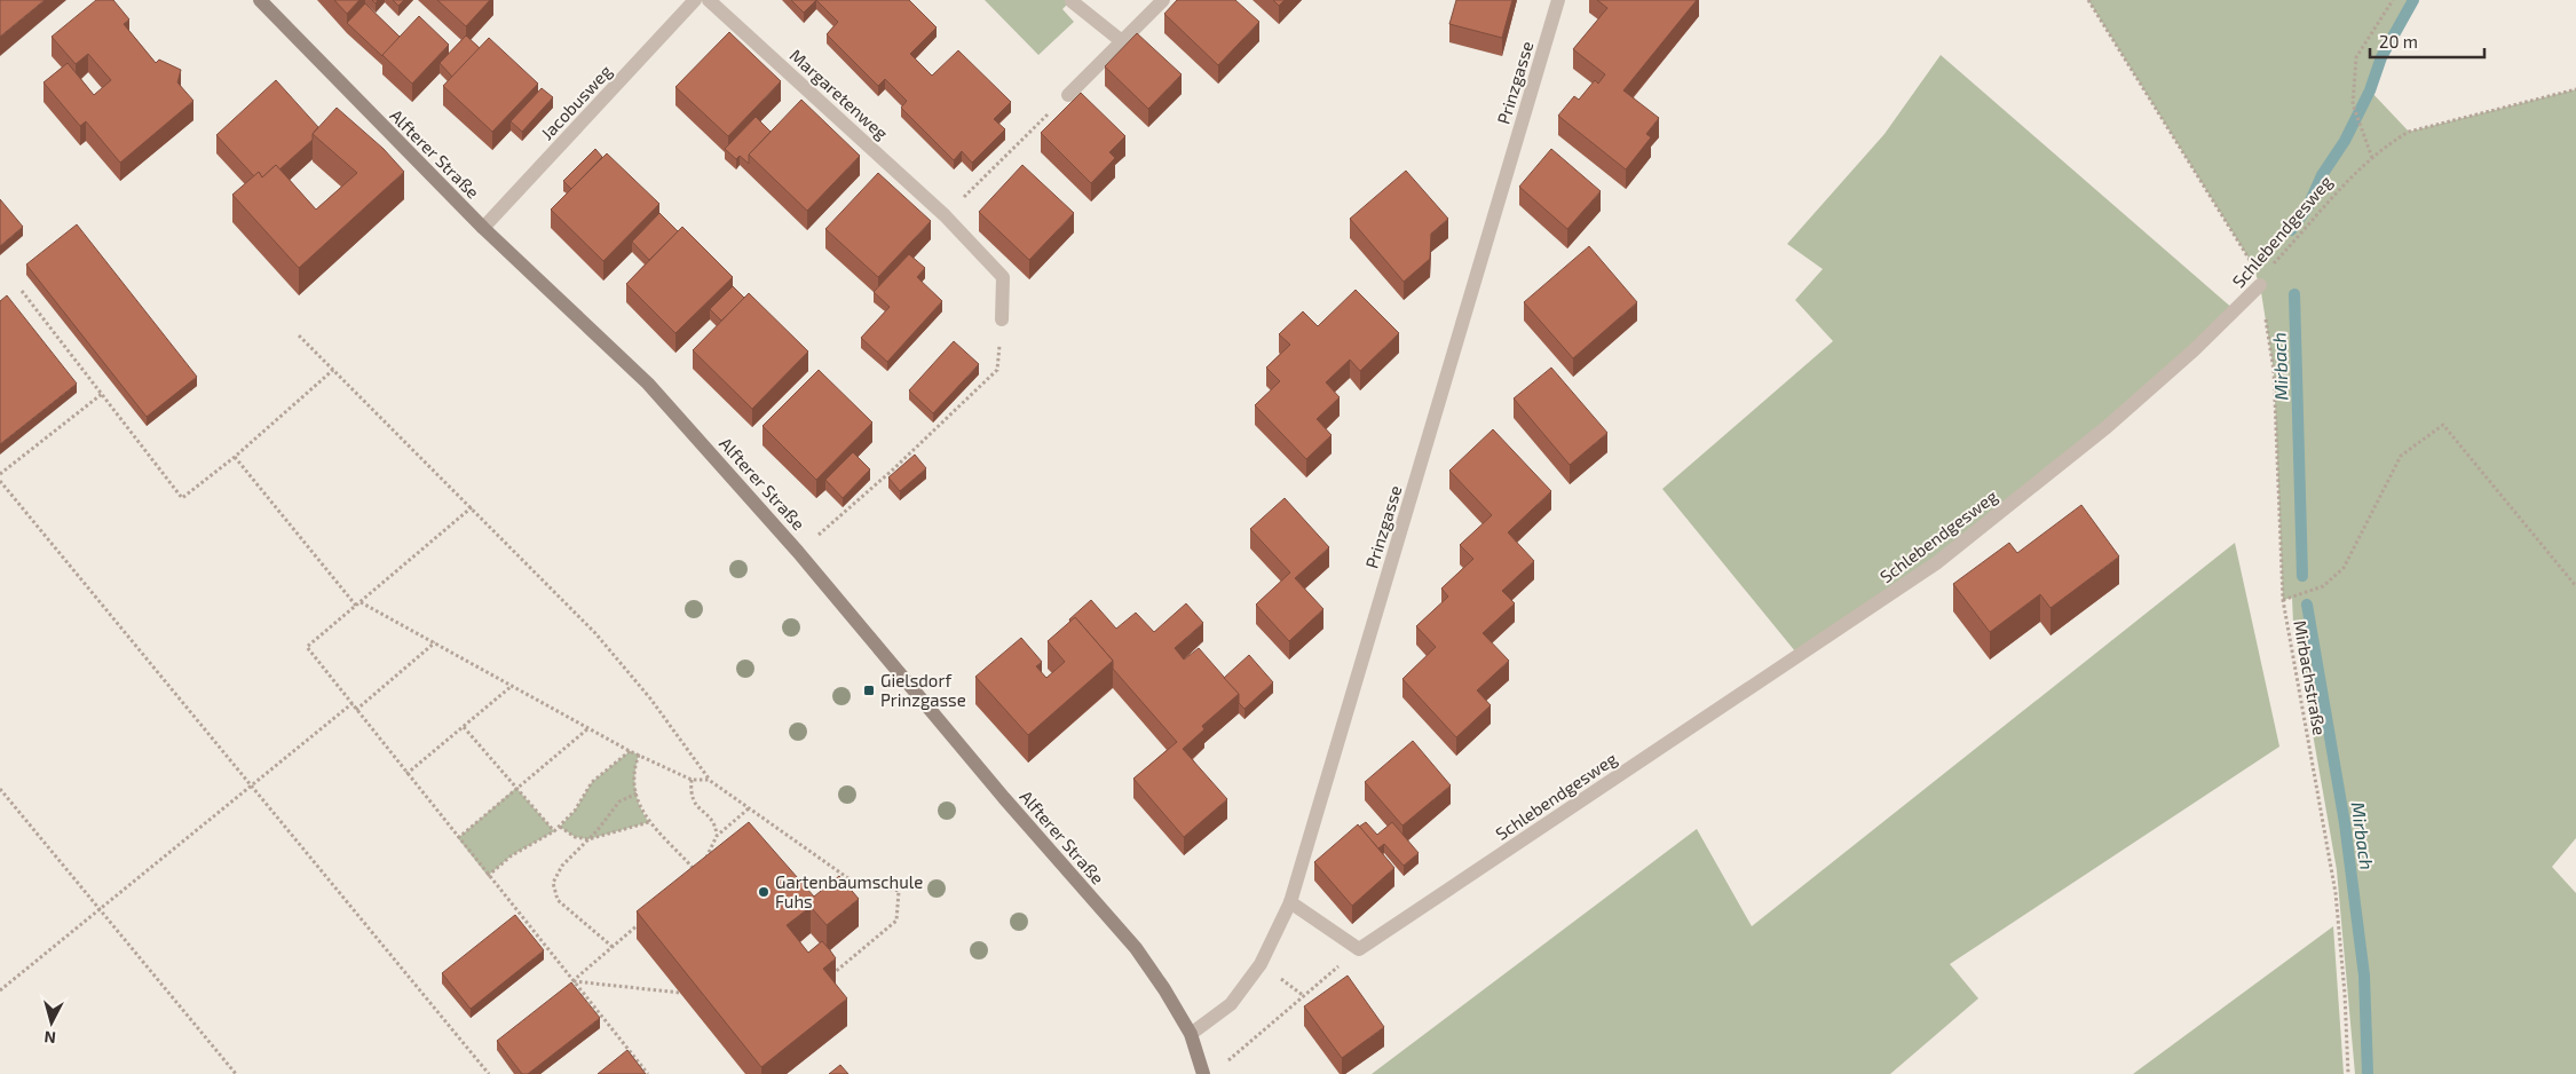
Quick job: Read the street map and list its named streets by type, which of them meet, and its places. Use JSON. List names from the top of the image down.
{
  "streets": {
    "street": [
      "Prinzgasse",
      "Margaretenweg",
      "Jacobusweg",
      "Alfterer Straße",
      "Schlebendgesweg"
    ],
    "path": ["Mirbachstraße"]
  },
  "crossings": [
    ["Prinzgasse", "Alfterer Straße"],
    ["Jacobusweg", "Alfterer Straße"],
    ["Schlebendgesweg", "Mirbachstraße"]
  ],
  "water": ["Mirbach"],
  "places": {
    "transit": ["Gielsdorf Prinzgasse"],
    "other": ["Gartenbaumschule Fuhs"]
  },
  "scale_bar": "20 m",
  "north": "bottom"
}
